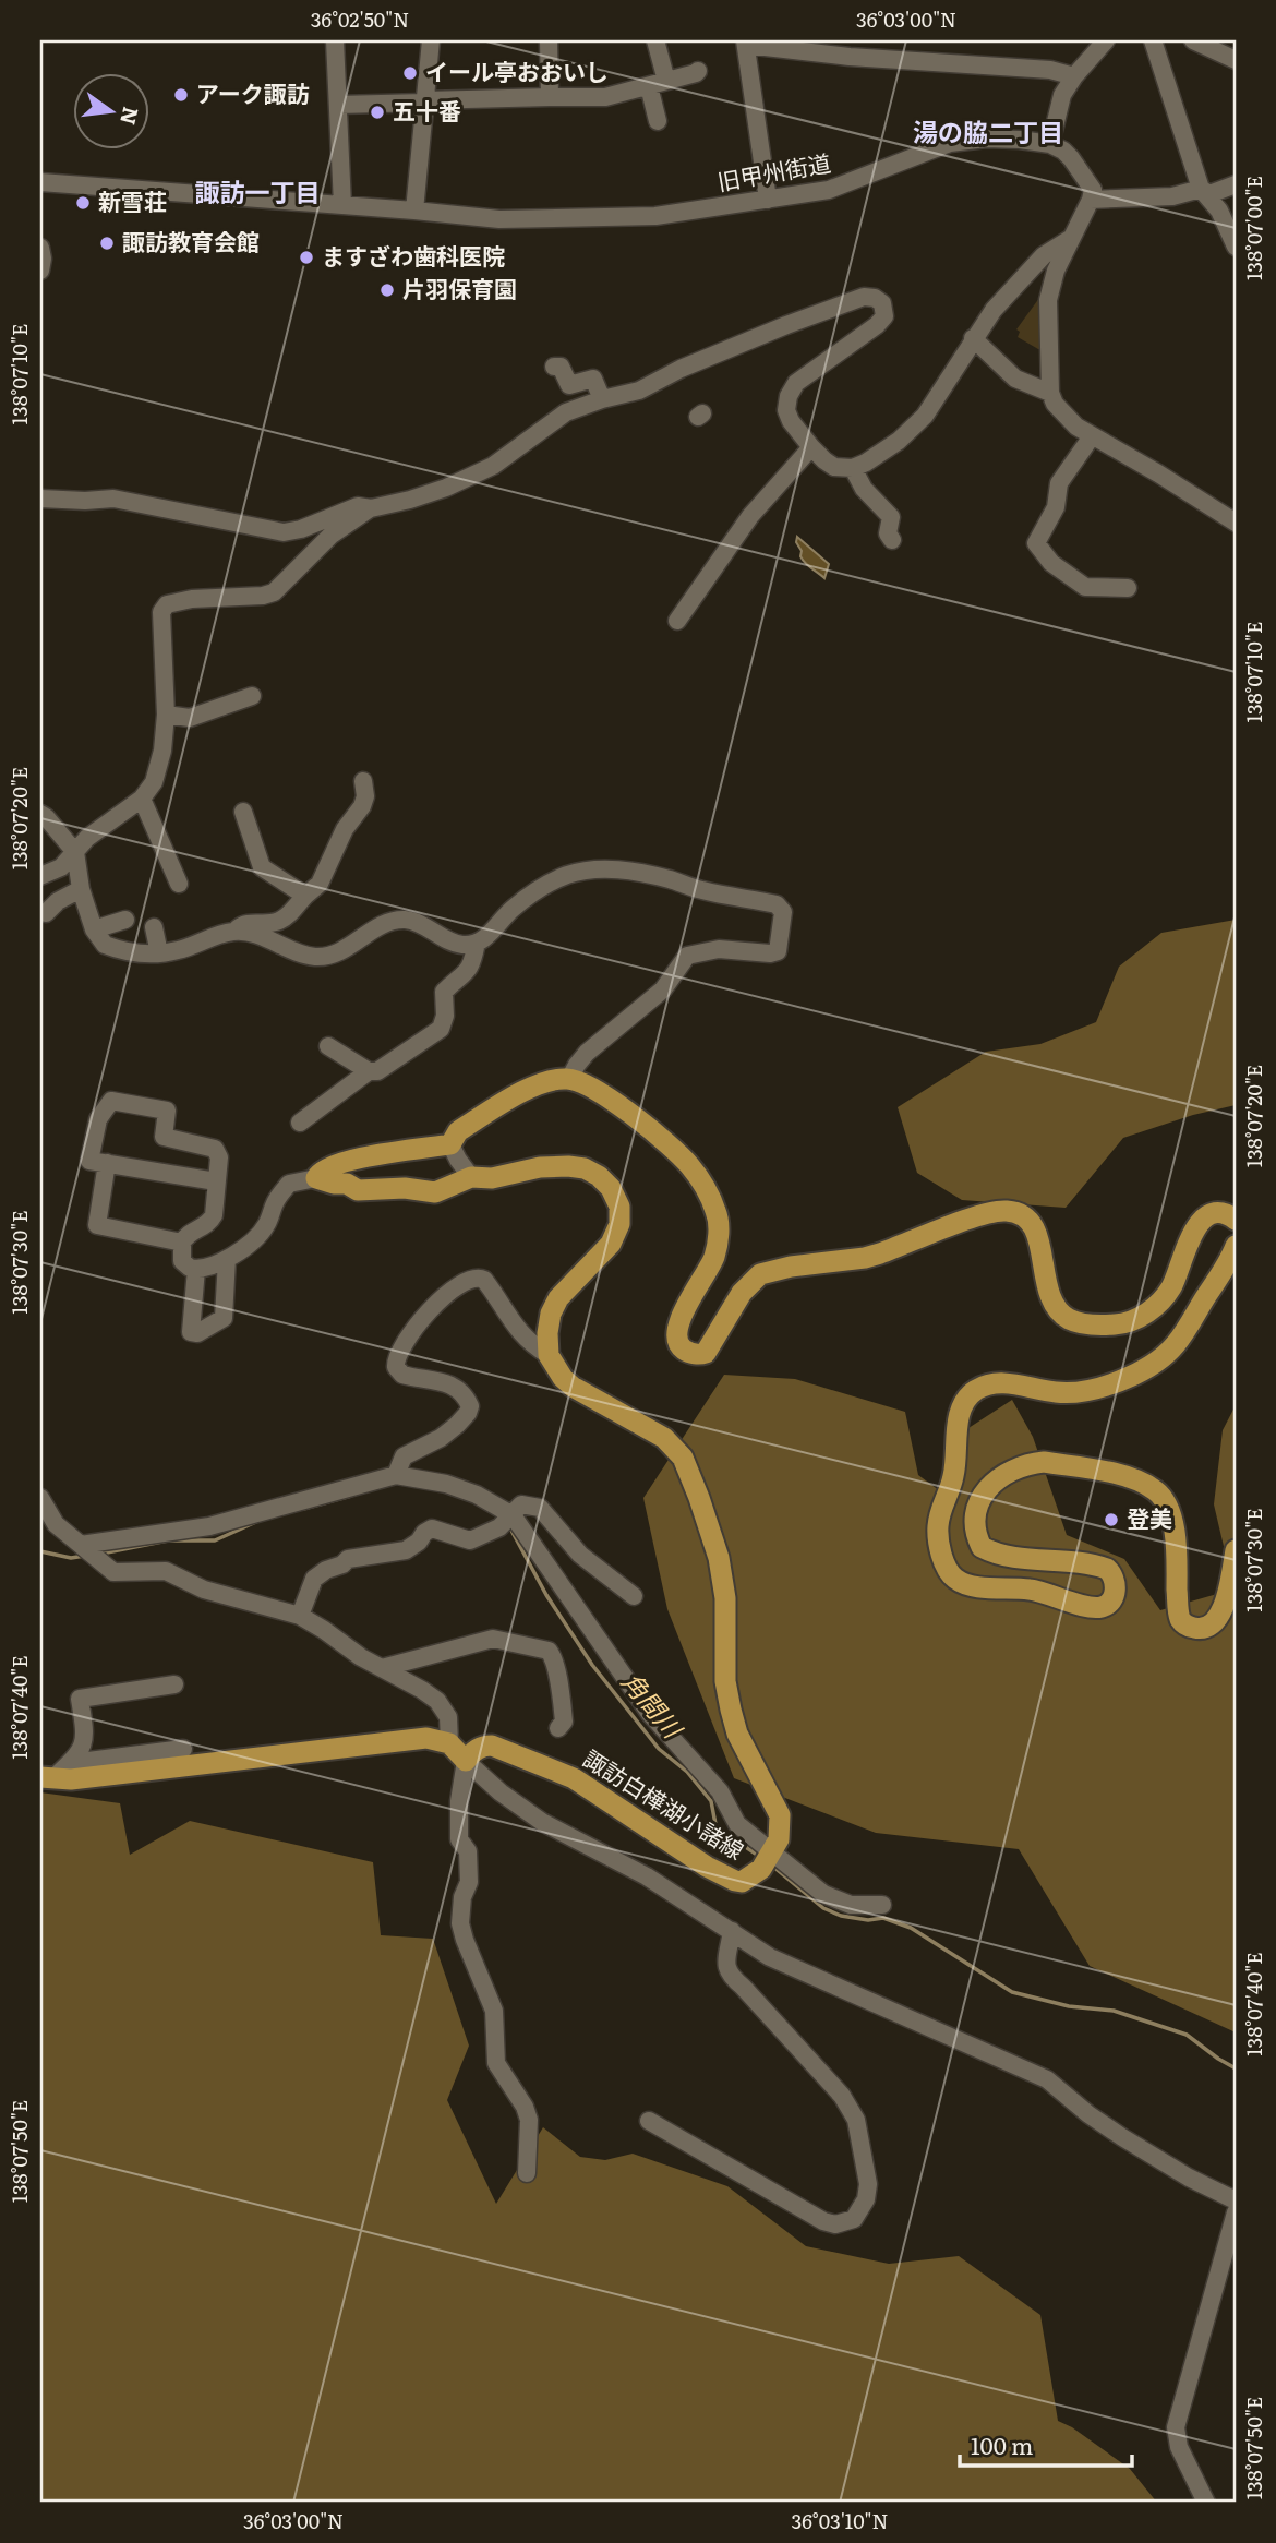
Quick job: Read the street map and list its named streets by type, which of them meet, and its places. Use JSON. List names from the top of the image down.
{
  "streets": {
    "main road": ["諏訪白樺湖小諸線"],
    "street": ["旧甲州街道"]
  },
  "districts": ["湯の脇二丁目", "諏訪一丁目"],
  "water": ["角間川"],
  "places": [
    "イール亭おおいし",
    "アーク諏訪",
    "五十番",
    "新雪荘",
    "諏訪教育会館",
    "ますざわ歯科医院",
    "片羽保育園",
    "登美"
  ],
  "scale_bar": "100 m",
  "north": "right",
  "coordinates": [
    "36°02'50\"N",
    "36°03'00\"N",
    "138°07'00\"E",
    "138°07'10\"E",
    "138°07'20\"E",
    "138°07'30\"E",
    "138°07'40\"E",
    "138°07'50\"E",
    "36°03'10\"N"
  ]
}
